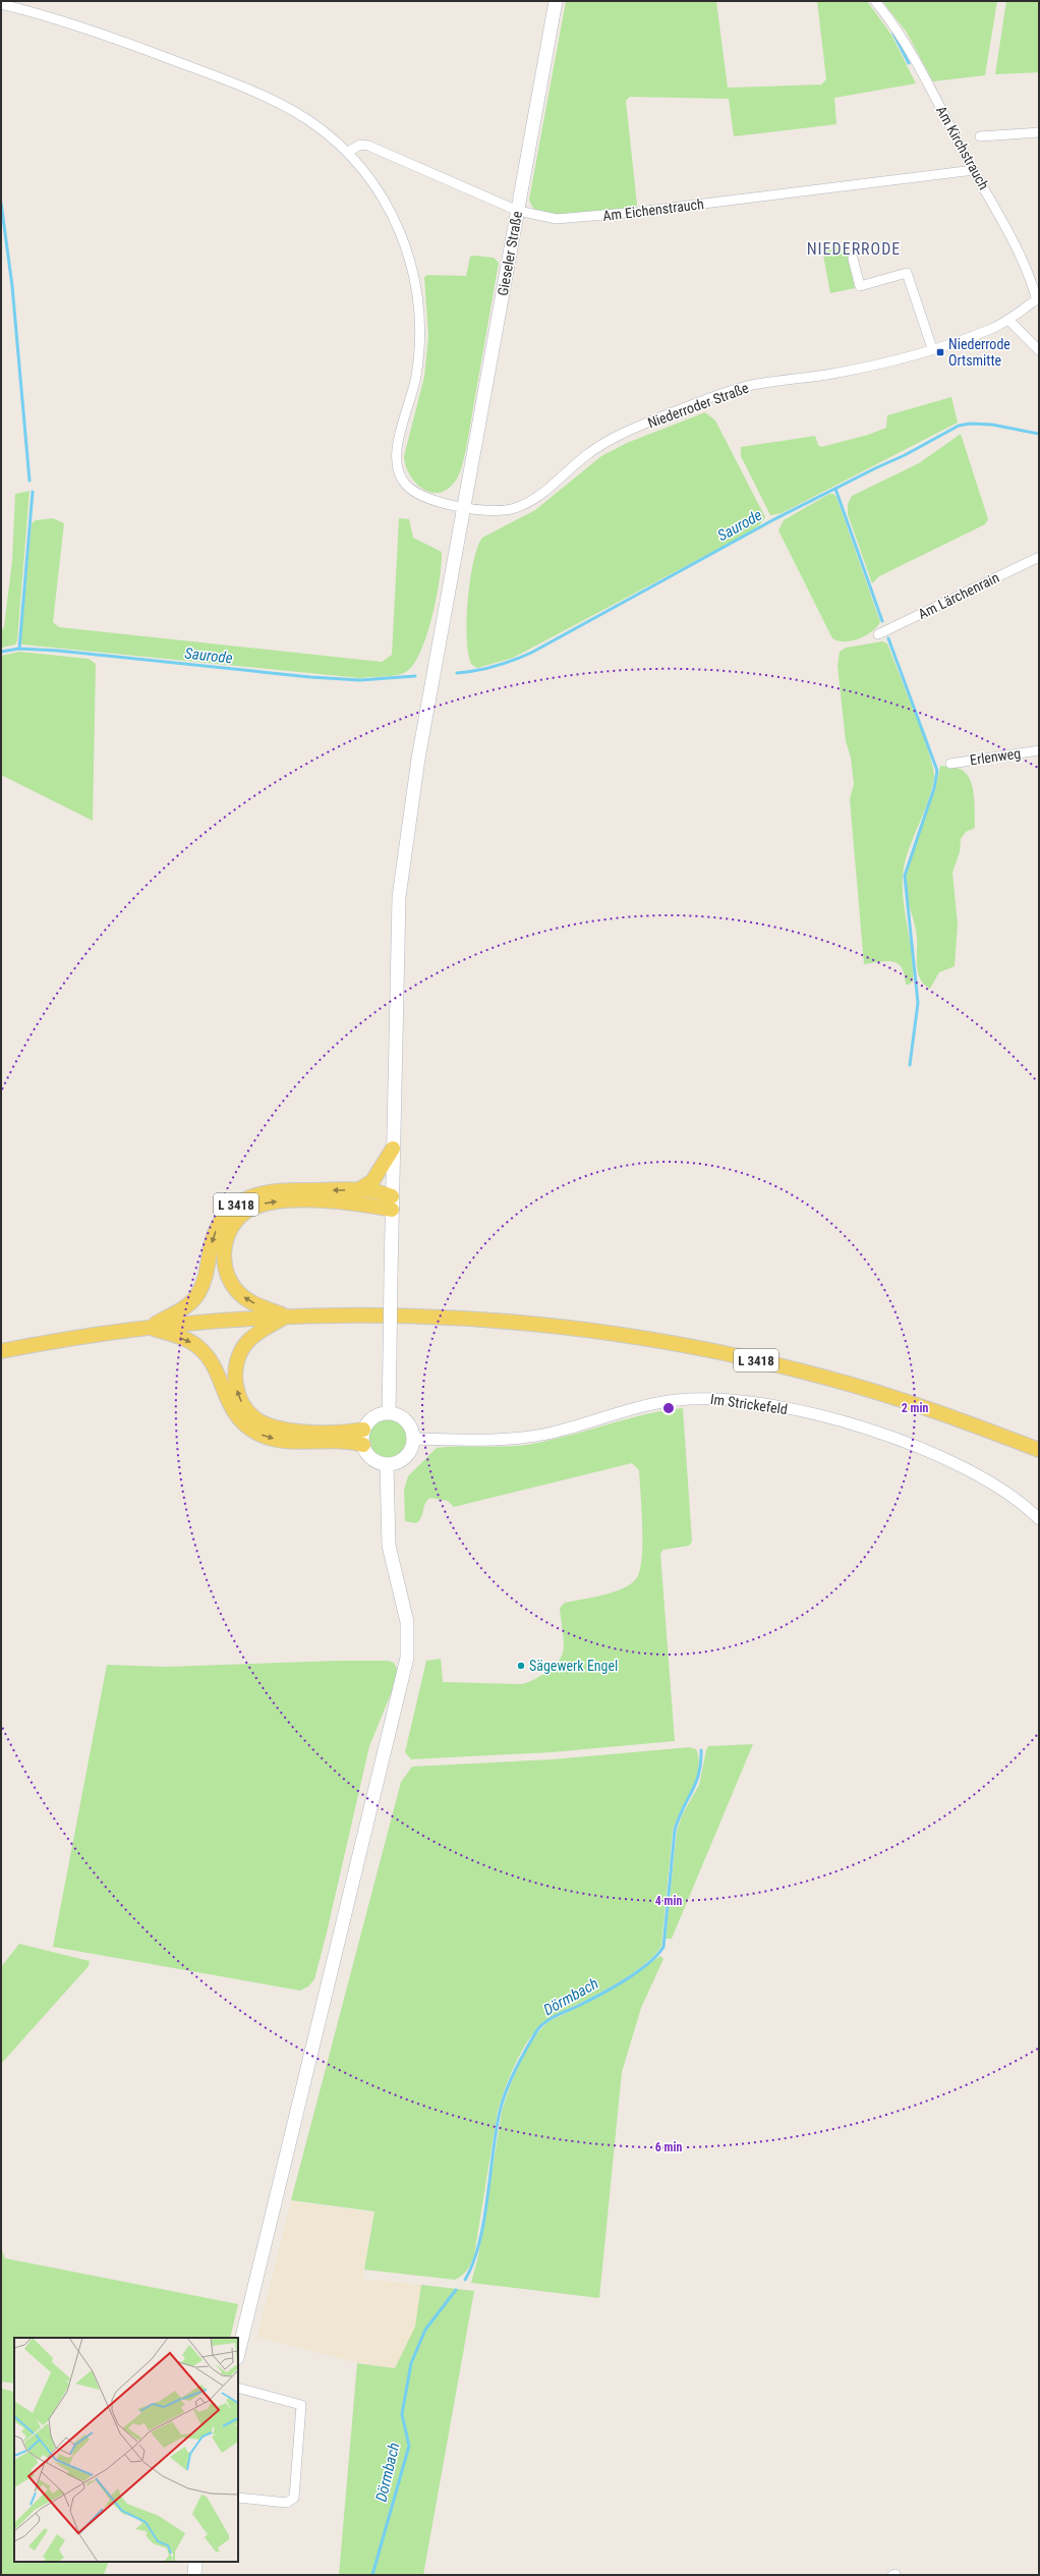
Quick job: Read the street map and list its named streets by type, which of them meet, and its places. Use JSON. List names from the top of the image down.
{
  "streets": {
    "main road": ["Gieseler Straße", "L 3418"],
    "street": [
      "Am Kirchstrauch",
      "Am Eichenstrauch",
      "Niederroder Straße",
      "Am Lärchenrain",
      "Erlenweg",
      "Im Strickefeld"
    ]
  },
  "crossings": [
    ["Am Kirchstrauch", "Am Eichenstrauch"],
    ["Am Kirchstrauch", "Niederroder Straße"],
    ["Am Eichenstrauch", "Gieseler Straße"],
    ["Am Eichenstrauch", "Niederroder Straße"],
    ["Gieseler Straße", "Niederroder Straße"],
    ["Gieseler Straße", "L 3418"],
    ["Gieseler Straße", "Im Strickefeld"],
    ["L 3418", "Im Strickefeld"]
  ],
  "districts": ["NIEDERRODE"],
  "water": ["Saurode", "Dörmbach"],
  "places": {
    "transit": ["Niederrode Ortsmitte"],
    "other": ["Sägewerk Engel"]
  },
  "rings": ["2 min", "4 min", "6 min"]
}
